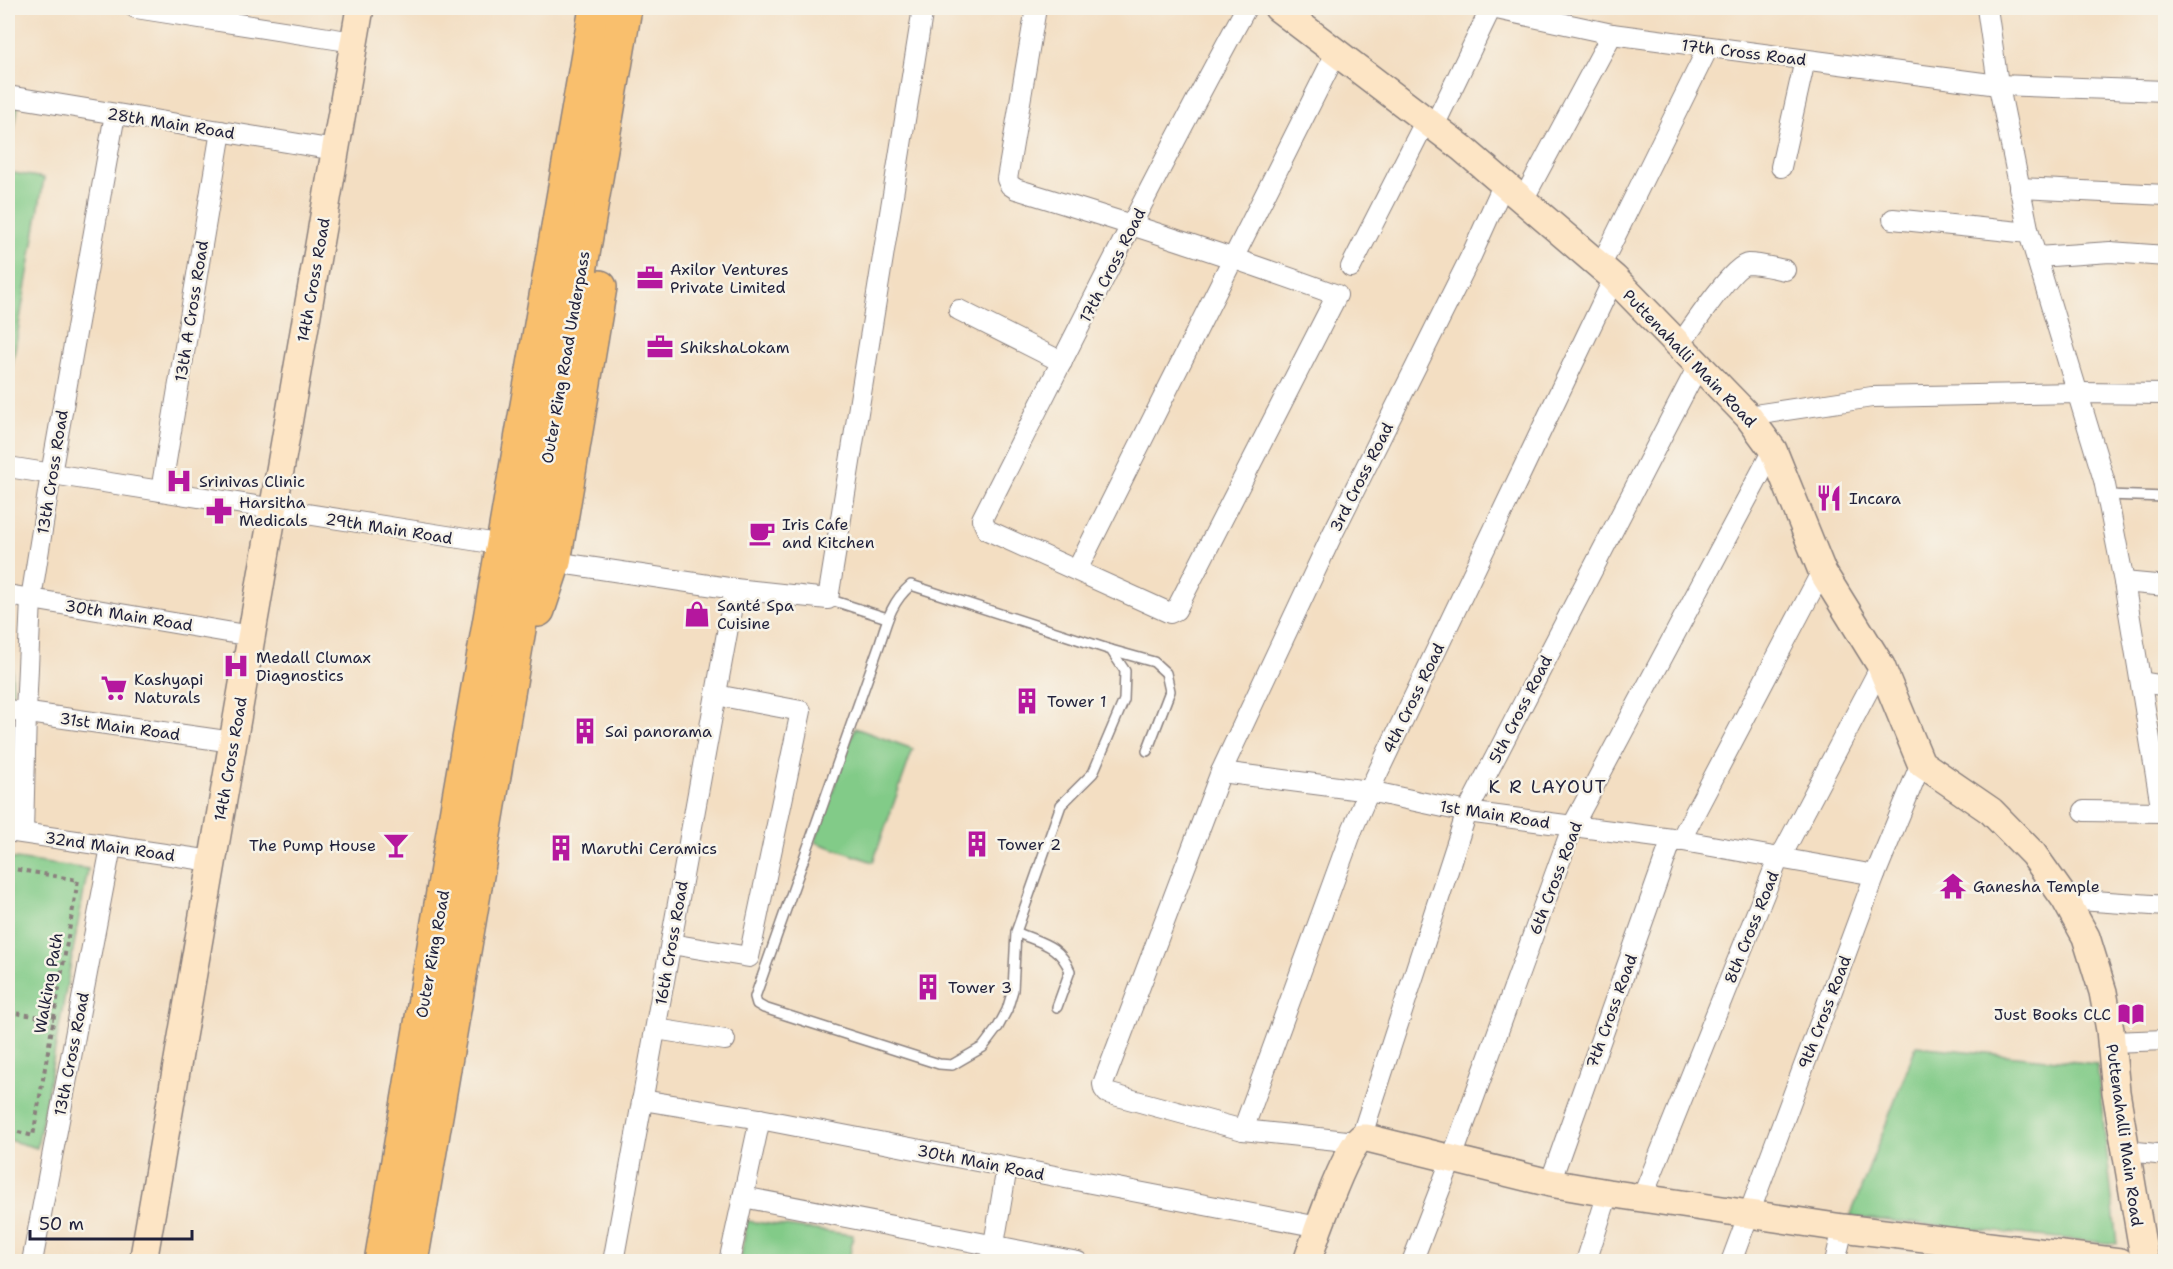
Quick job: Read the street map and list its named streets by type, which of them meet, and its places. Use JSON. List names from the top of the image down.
{
  "streets": {
    "highway": ["Outer Ring Road Underpass", "Outer Ring Road"],
    "street": [
      "17th Cross Road",
      "28th Main Road",
      "14th Cross Road",
      "13th A Cross Road",
      "Puttenahalli Main Road",
      "13th Cross Road",
      "3rd Cross Road",
      "29th Main Road",
      "30th Main Road",
      "4th Cross Road",
      "5th Cross Road",
      "31st Main Road",
      "1st Main Road",
      "32nd Main Road",
      "6th Cross Road",
      "8th Cross Road",
      "16th Cross Road",
      "7th Cross Road",
      "9th Cross Road"
    ],
    "path": ["Walking Path"]
  },
  "crossings": [
    ["17th Cross Road", "3rd Cross Road"],
    ["17th Cross Road", "4th Cross Road"],
    ["28th Main Road", "14th Cross Road"],
    ["28th Main Road", "13th A Cross Road"],
    ["28th Main Road", "13th Cross Road"],
    ["14th Cross Road", "29th Main Road"],
    ["14th Cross Road", "30th Main Road"],
    ["14th Cross Road", "31st Main Road"],
    ["14th Cross Road", "32nd Main Road"],
    ["13th A Cross Road", "29th Main Road"],
    ["Outer Ring Road Underpass", "Outer Ring Road"],
    ["Puttenahalli Main Road", "3rd Cross Road"],
    ["Puttenahalli Main Road", "4th Cross Road"],
    ["Puttenahalli Main Road", "5th Cross Road"],
    ["Puttenahalli Main Road", "6th Cross Road"],
    ["Puttenahalli Main Road", "8th Cross Road"],
    ["Puttenahalli Main Road", "7th Cross Road"],
    ["Puttenahalli Main Road", "9th Cross Road"],
    ["13th Cross Road", "29th Main Road"],
    ["13th Cross Road", "30th Main Road"],
    ["13th Cross Road", "31st Main Road"],
    ["13th Cross Road", "32nd Main Road"],
    ["3rd Cross Road", "4th Cross Road"],
    ["3rd Cross Road", "1st Main Road"],
    ["30th Main Road", "16th Cross Road"],
    ["4th Cross Road", "1st Main Road"],
    ["5th Cross Road", "1st Main Road"],
    ["1st Main Road", "6th Cross Road"],
    ["1st Main Road", "8th Cross Road"],
    ["1st Main Road", "7th Cross Road"],
    ["1st Main Road", "9th Cross Road"]
  ],
  "districts": ["K R LAYOUT"],
  "places": {
    "office": ["Axilor Ventures Private Limited", "ShikshaLokam"],
    "hospital": ["Srinivas Clinic", "Medall Clumax Diagnostics"],
    "restaurant": ["Incara"],
    "pharmacy": ["Harsitha Medicals"],
    "cafe": ["Iris Cafe and Kitchen"],
    "shop": ["Santé Spa Cuisine"],
    "supermarket": ["Kashyapi Naturals"],
    "building": [
      "Tower 1",
      "Sai panorama",
      "Tower 2",
      "Maruthi Ceramics",
      "Tower 3"
    ],
    "bar": ["The Pump House"],
    "temple": ["Ganesha Temple"],
    "library": ["Just Books CLC"]
  },
  "scale_bar": "50 m"
}
